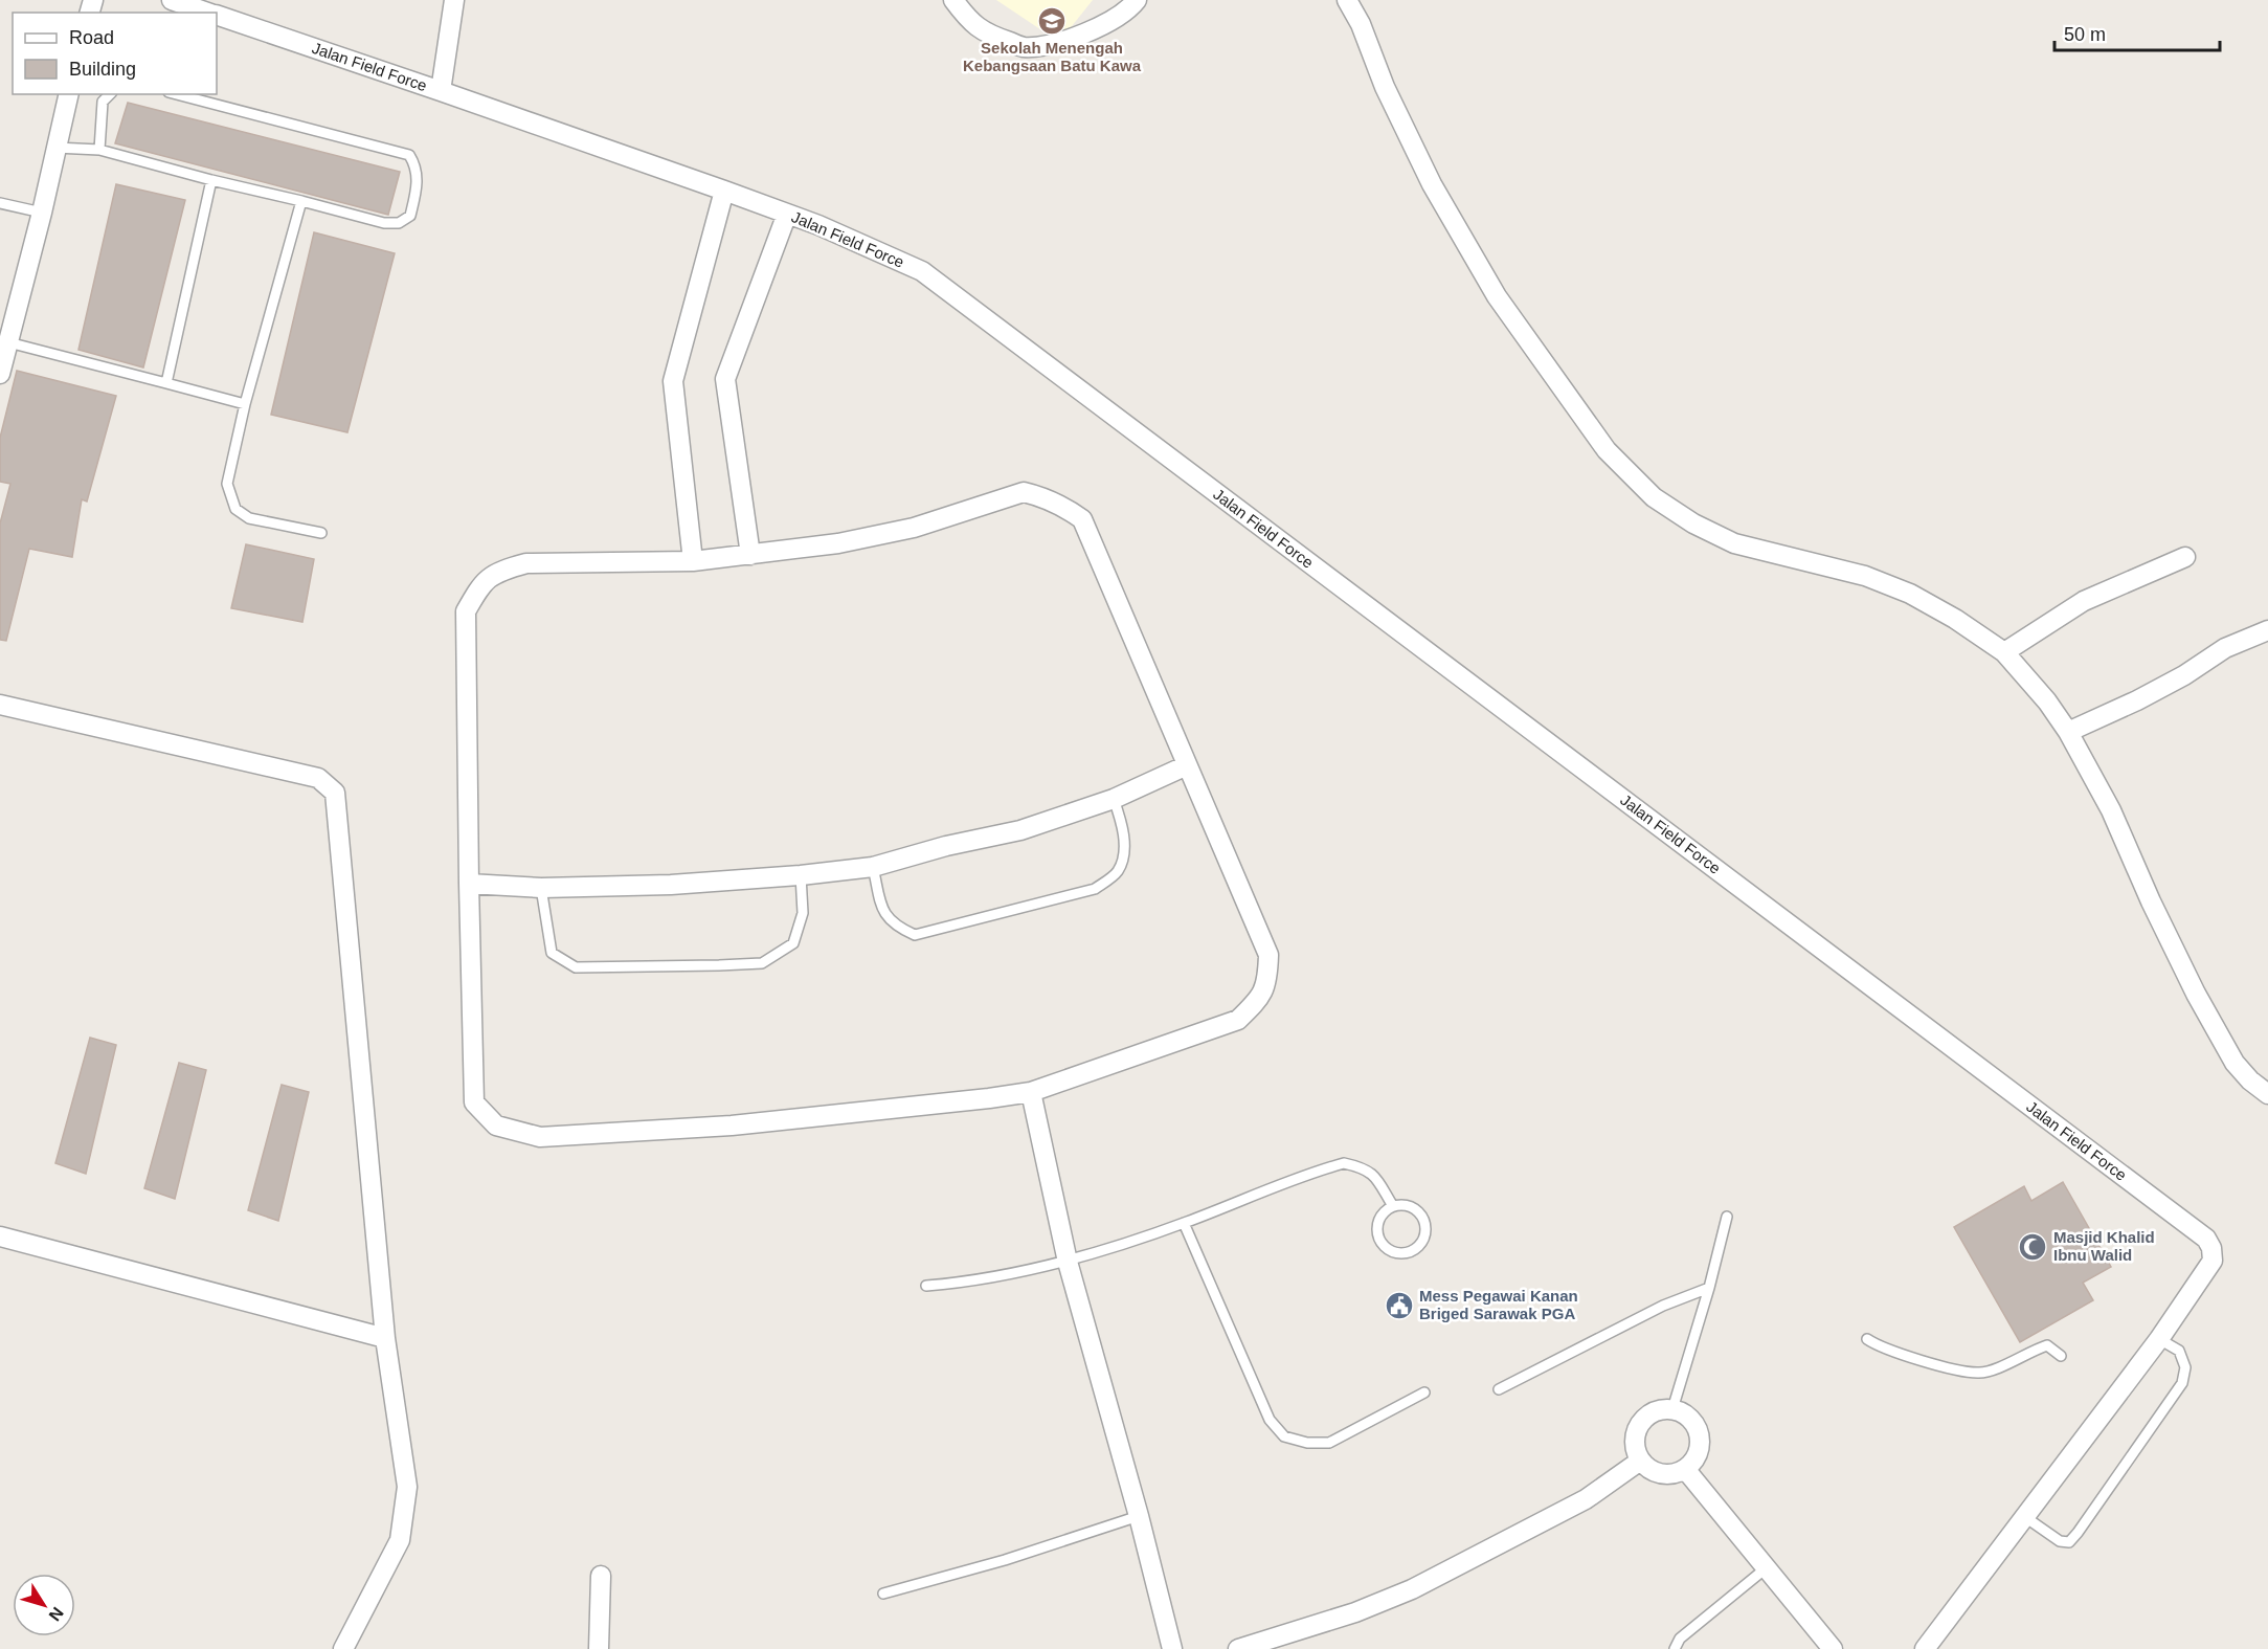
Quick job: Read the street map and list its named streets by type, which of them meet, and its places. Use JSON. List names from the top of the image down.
{
  "streets": {
    "street": ["Jalan Field Force"]
  },
  "places": {
    "school or university": ["Sekolah Menengah Kebangsaan Batu Kawa"],
    "mosque": ["Masjid Khalid Ibnu Walid"],
    "public building": ["Mess Pegawai Kanan Briged Sarawak PGA"]
  },
  "legend": ["Road", "Building"],
  "scale_bar": "50 m",
  "north": "bottom right"
}
